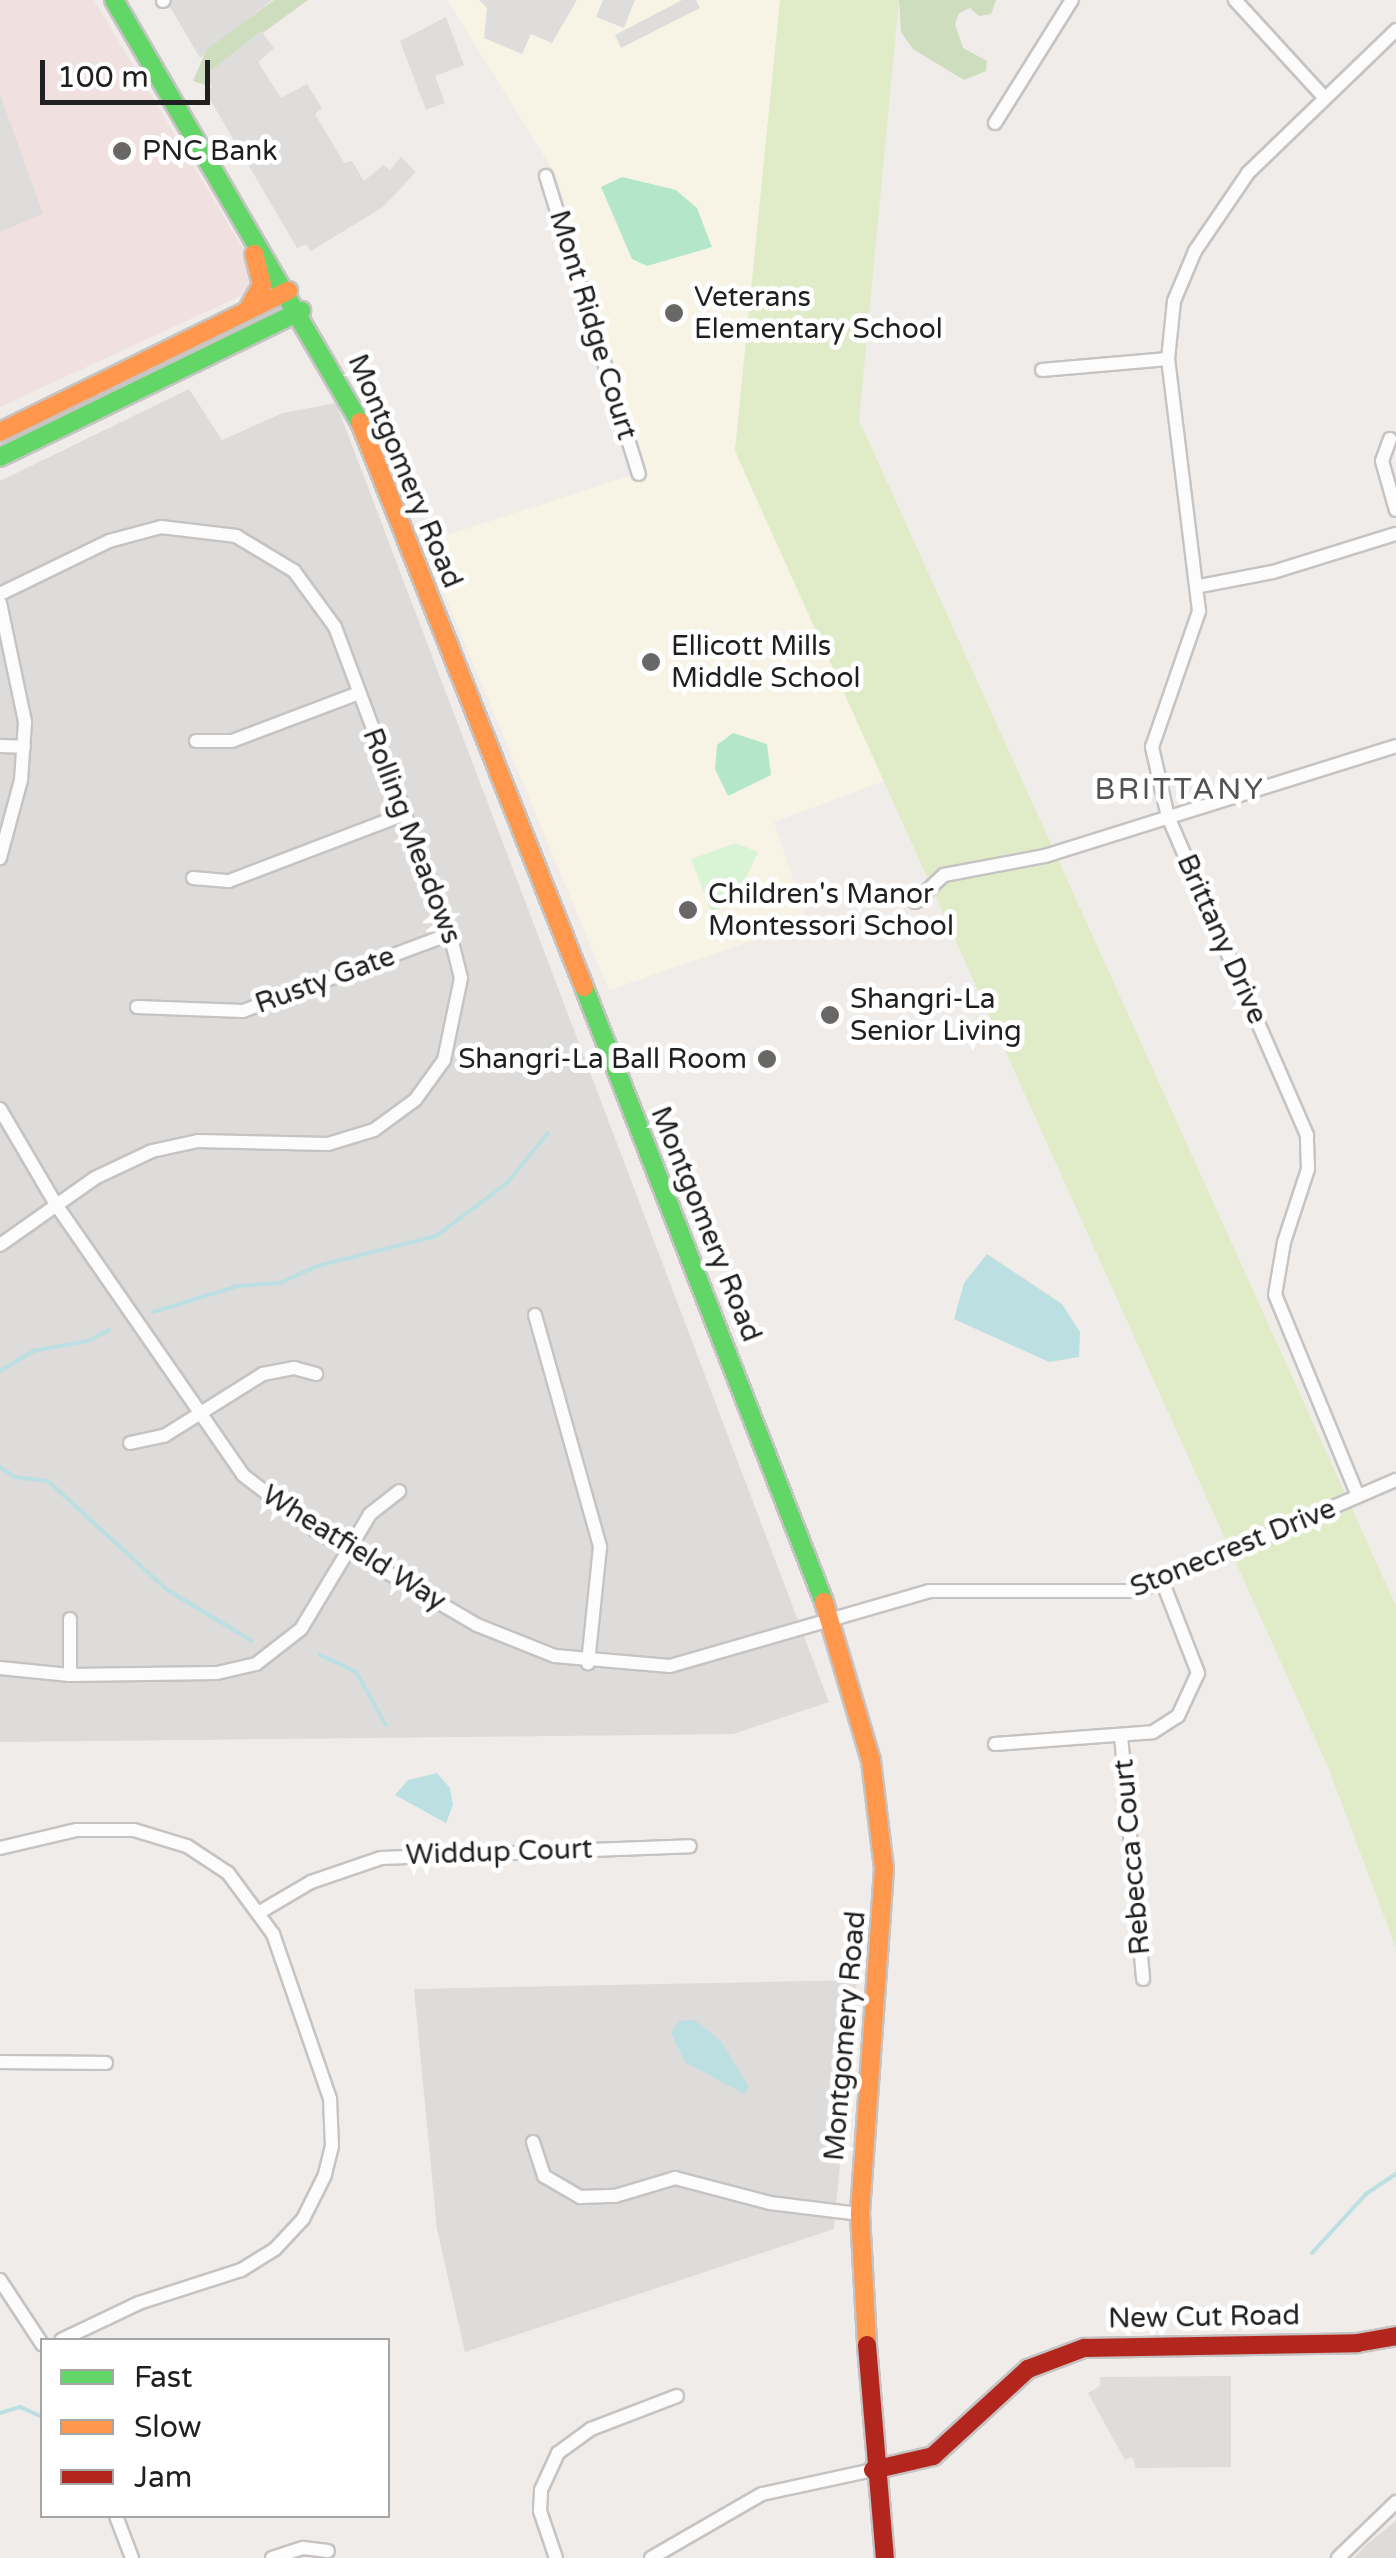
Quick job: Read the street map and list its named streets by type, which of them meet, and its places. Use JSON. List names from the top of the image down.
{
  "streets": {
    "main road": ["Montgomery Road", "New Cut Road"],
    "street": [
      "Mont Ridge Court",
      "Rolling Meadows",
      "Brittany Drive",
      "Rusty Gate",
      "Wheatfield Way",
      "Stonecrest Drive",
      "Widdup Court",
      "Rebecca Court"
    ]
  },
  "crossings": [
    ["Montgomery Road", "Wheatfield Way"],
    ["Montgomery Road", "Stonecrest Drive"],
    ["Montgomery Road", "New Cut Road"],
    ["Rolling Meadows", "Rusty Gate"],
    ["Rolling Meadows", "Wheatfield Way"],
    ["Brittany Drive", "Stonecrest Drive"],
    ["Wheatfield Way", "Stonecrest Drive"]
  ],
  "districts": ["BRITTANY"],
  "places": [
    "PNC Bank",
    "Veterans Elementary School",
    "Ellicott Mills Middle School",
    "Children's Manor Montessori School",
    "Shangri-La Senior Living",
    "Shangri-La Ball Room"
  ],
  "legend": ["Fast", "Slow", "Jam"],
  "scale_bar": "100 m"
}
